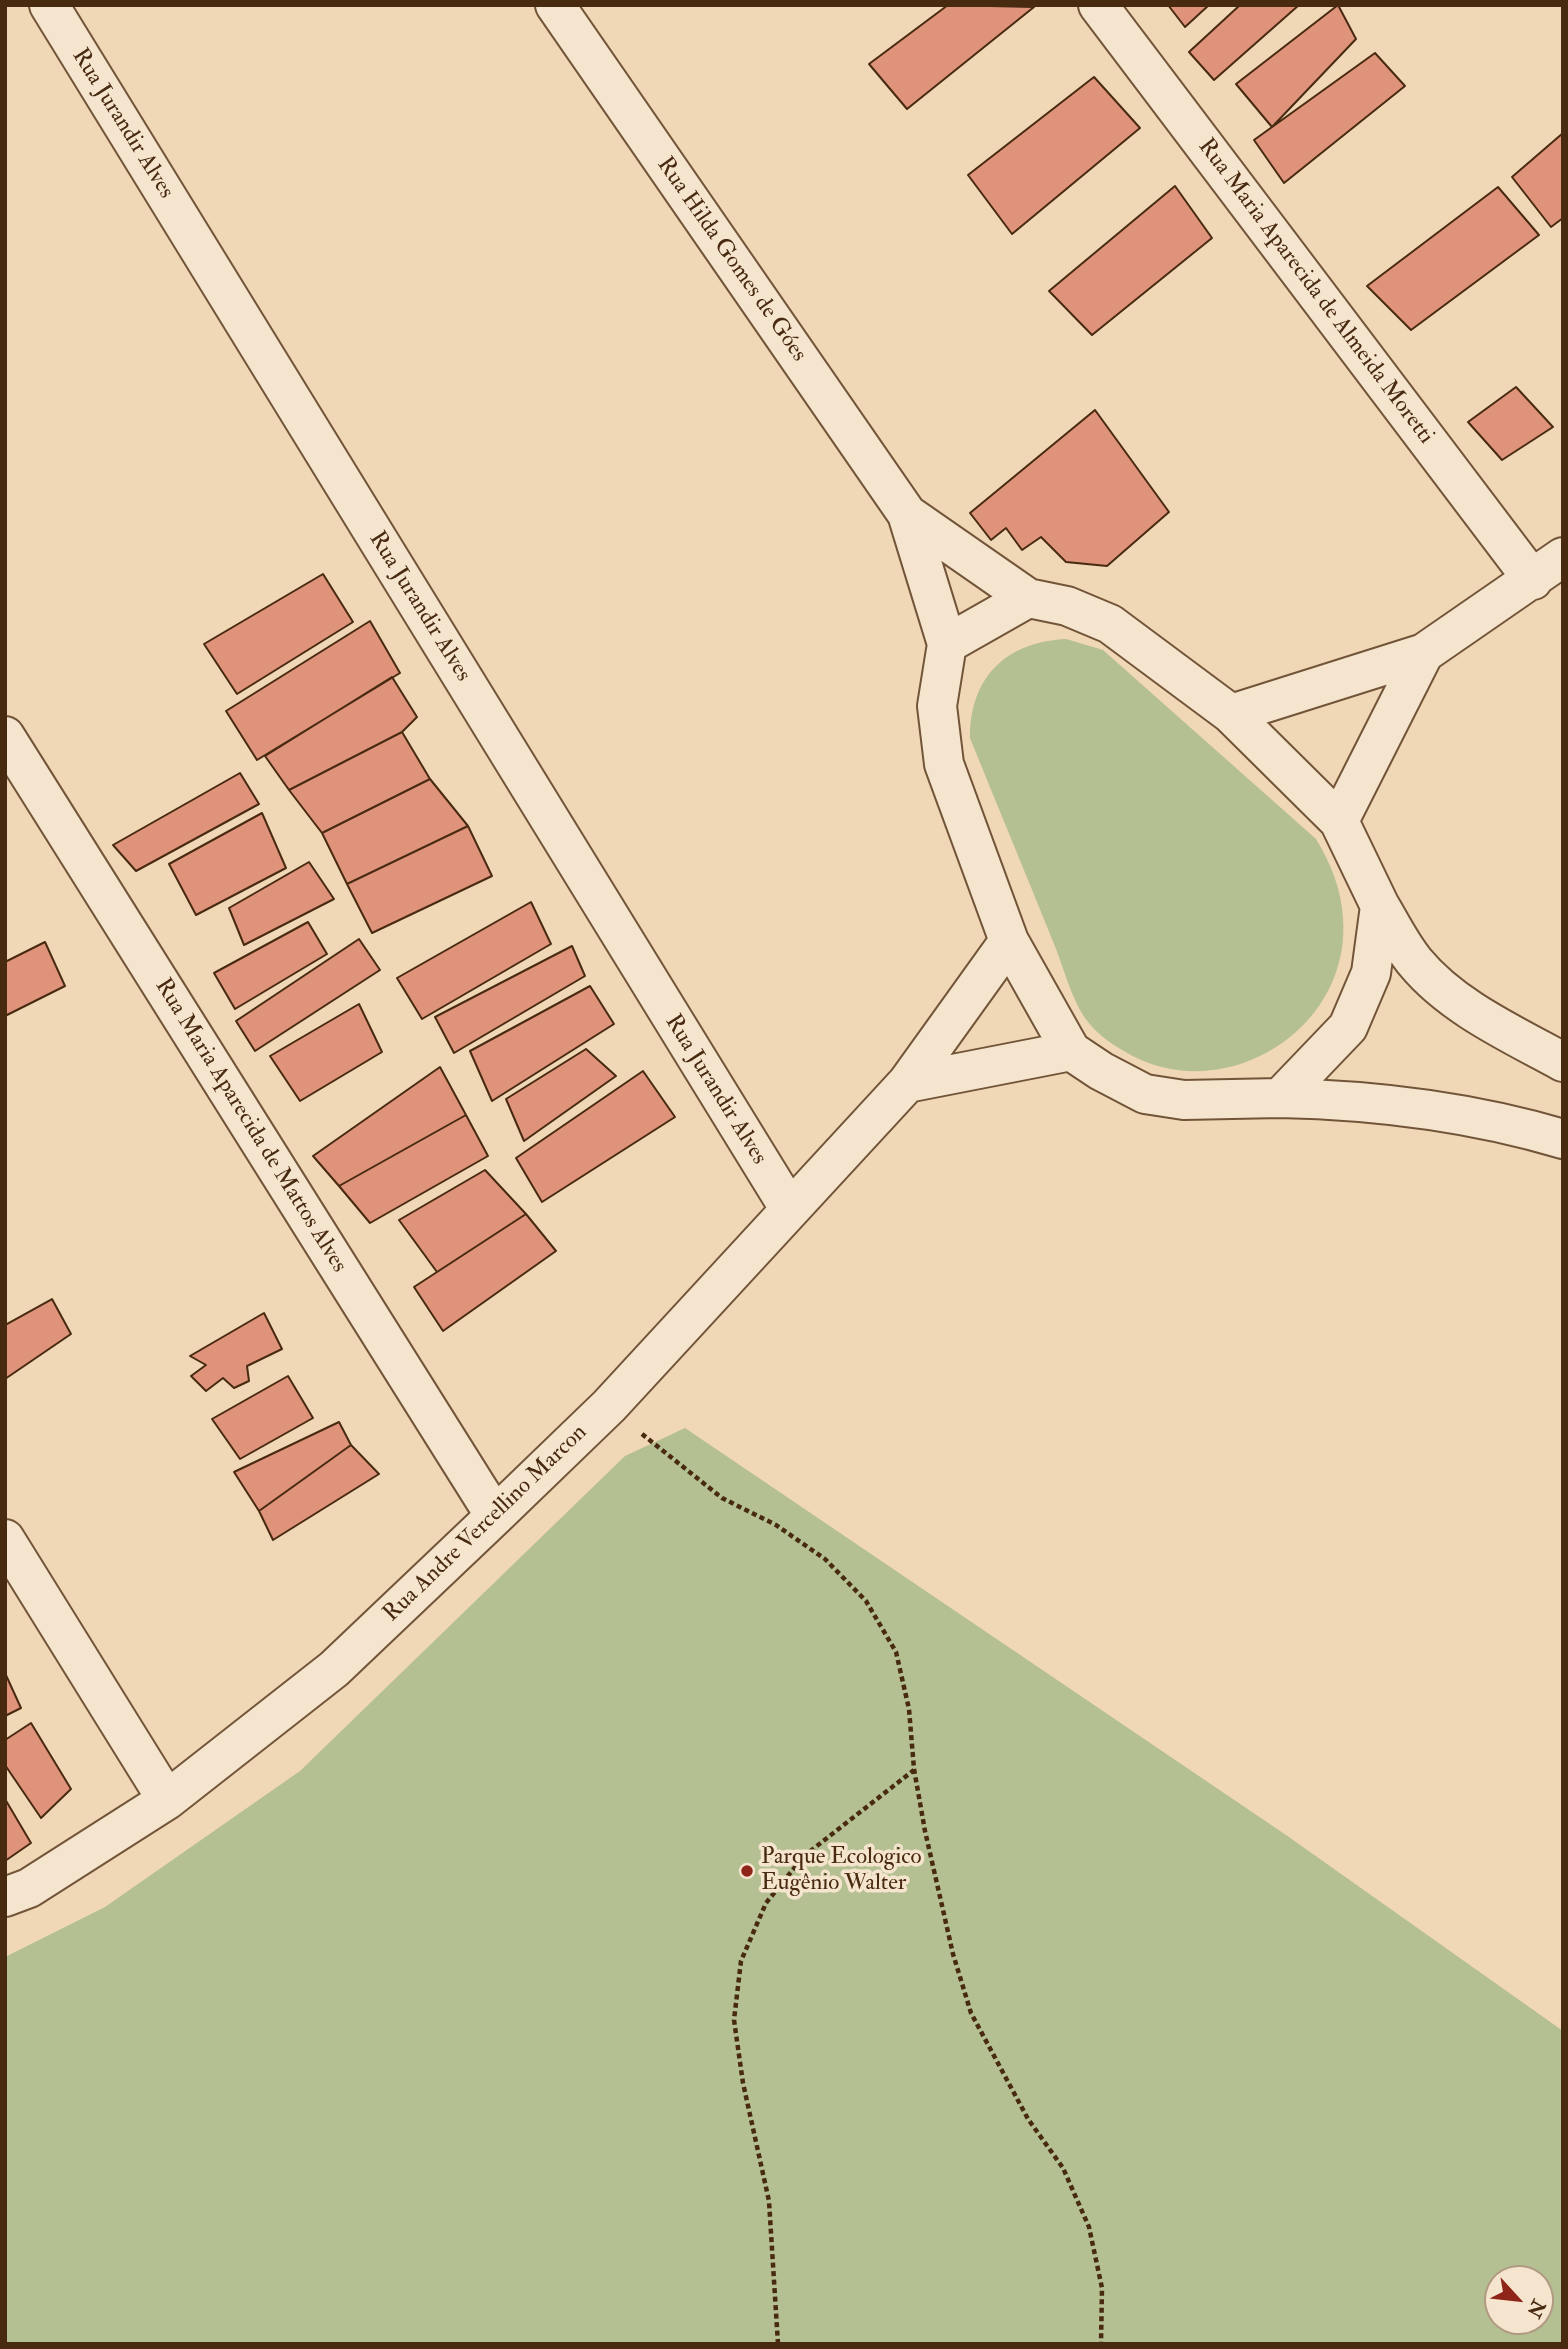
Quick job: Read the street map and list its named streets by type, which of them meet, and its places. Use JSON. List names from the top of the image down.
{
  "streets": {
    "street": [
      "Rua Jurandir Alves",
      "Rua Hilda Gomes de Góes",
      "Rua Maria Aparecida de Almeida Moretti",
      "Rua Maria Aparecida de Mattos Alves",
      "Rua Andre Vercellino Marcon"
    ]
  },
  "crossings": [
    ["Rua Jurandir Alves", "Rua Andre Vercellino Marcon"],
    ["Rua Maria Aparecida de Mattos Alves", "Rua Andre Vercellino Marcon"]
  ],
  "places": ["Parque Ecologico Eugênio Walter"],
  "north": "bottom right"
}
